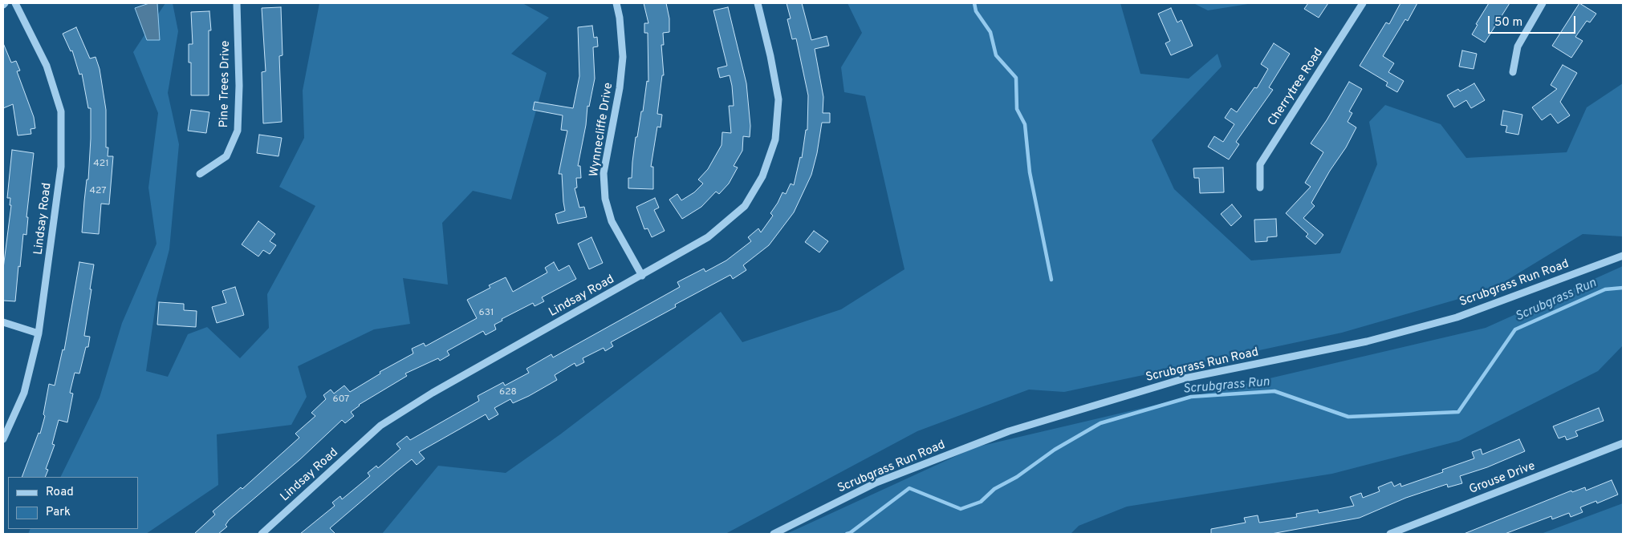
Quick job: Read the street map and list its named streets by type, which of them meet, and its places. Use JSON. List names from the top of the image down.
{
  "streets": {
    "street": [
      "Pine Trees Drive",
      "Cherrytree Road",
      "Wynnecliffe Drive",
      "Lindsay Road",
      "Scrubgrass Run Road",
      "Grouse Drive"
    ]
  },
  "crossings": [
    ["Wynnecliffe Drive", "Lindsay Road"]
  ],
  "water": ["Scrubgrass Run"],
  "house_numbers": [
    "421",
    "427",
    "631",
    "628",
    "607"
  ],
  "legend": ["Road", "Park"],
  "scale_bar": "50 m"
}
